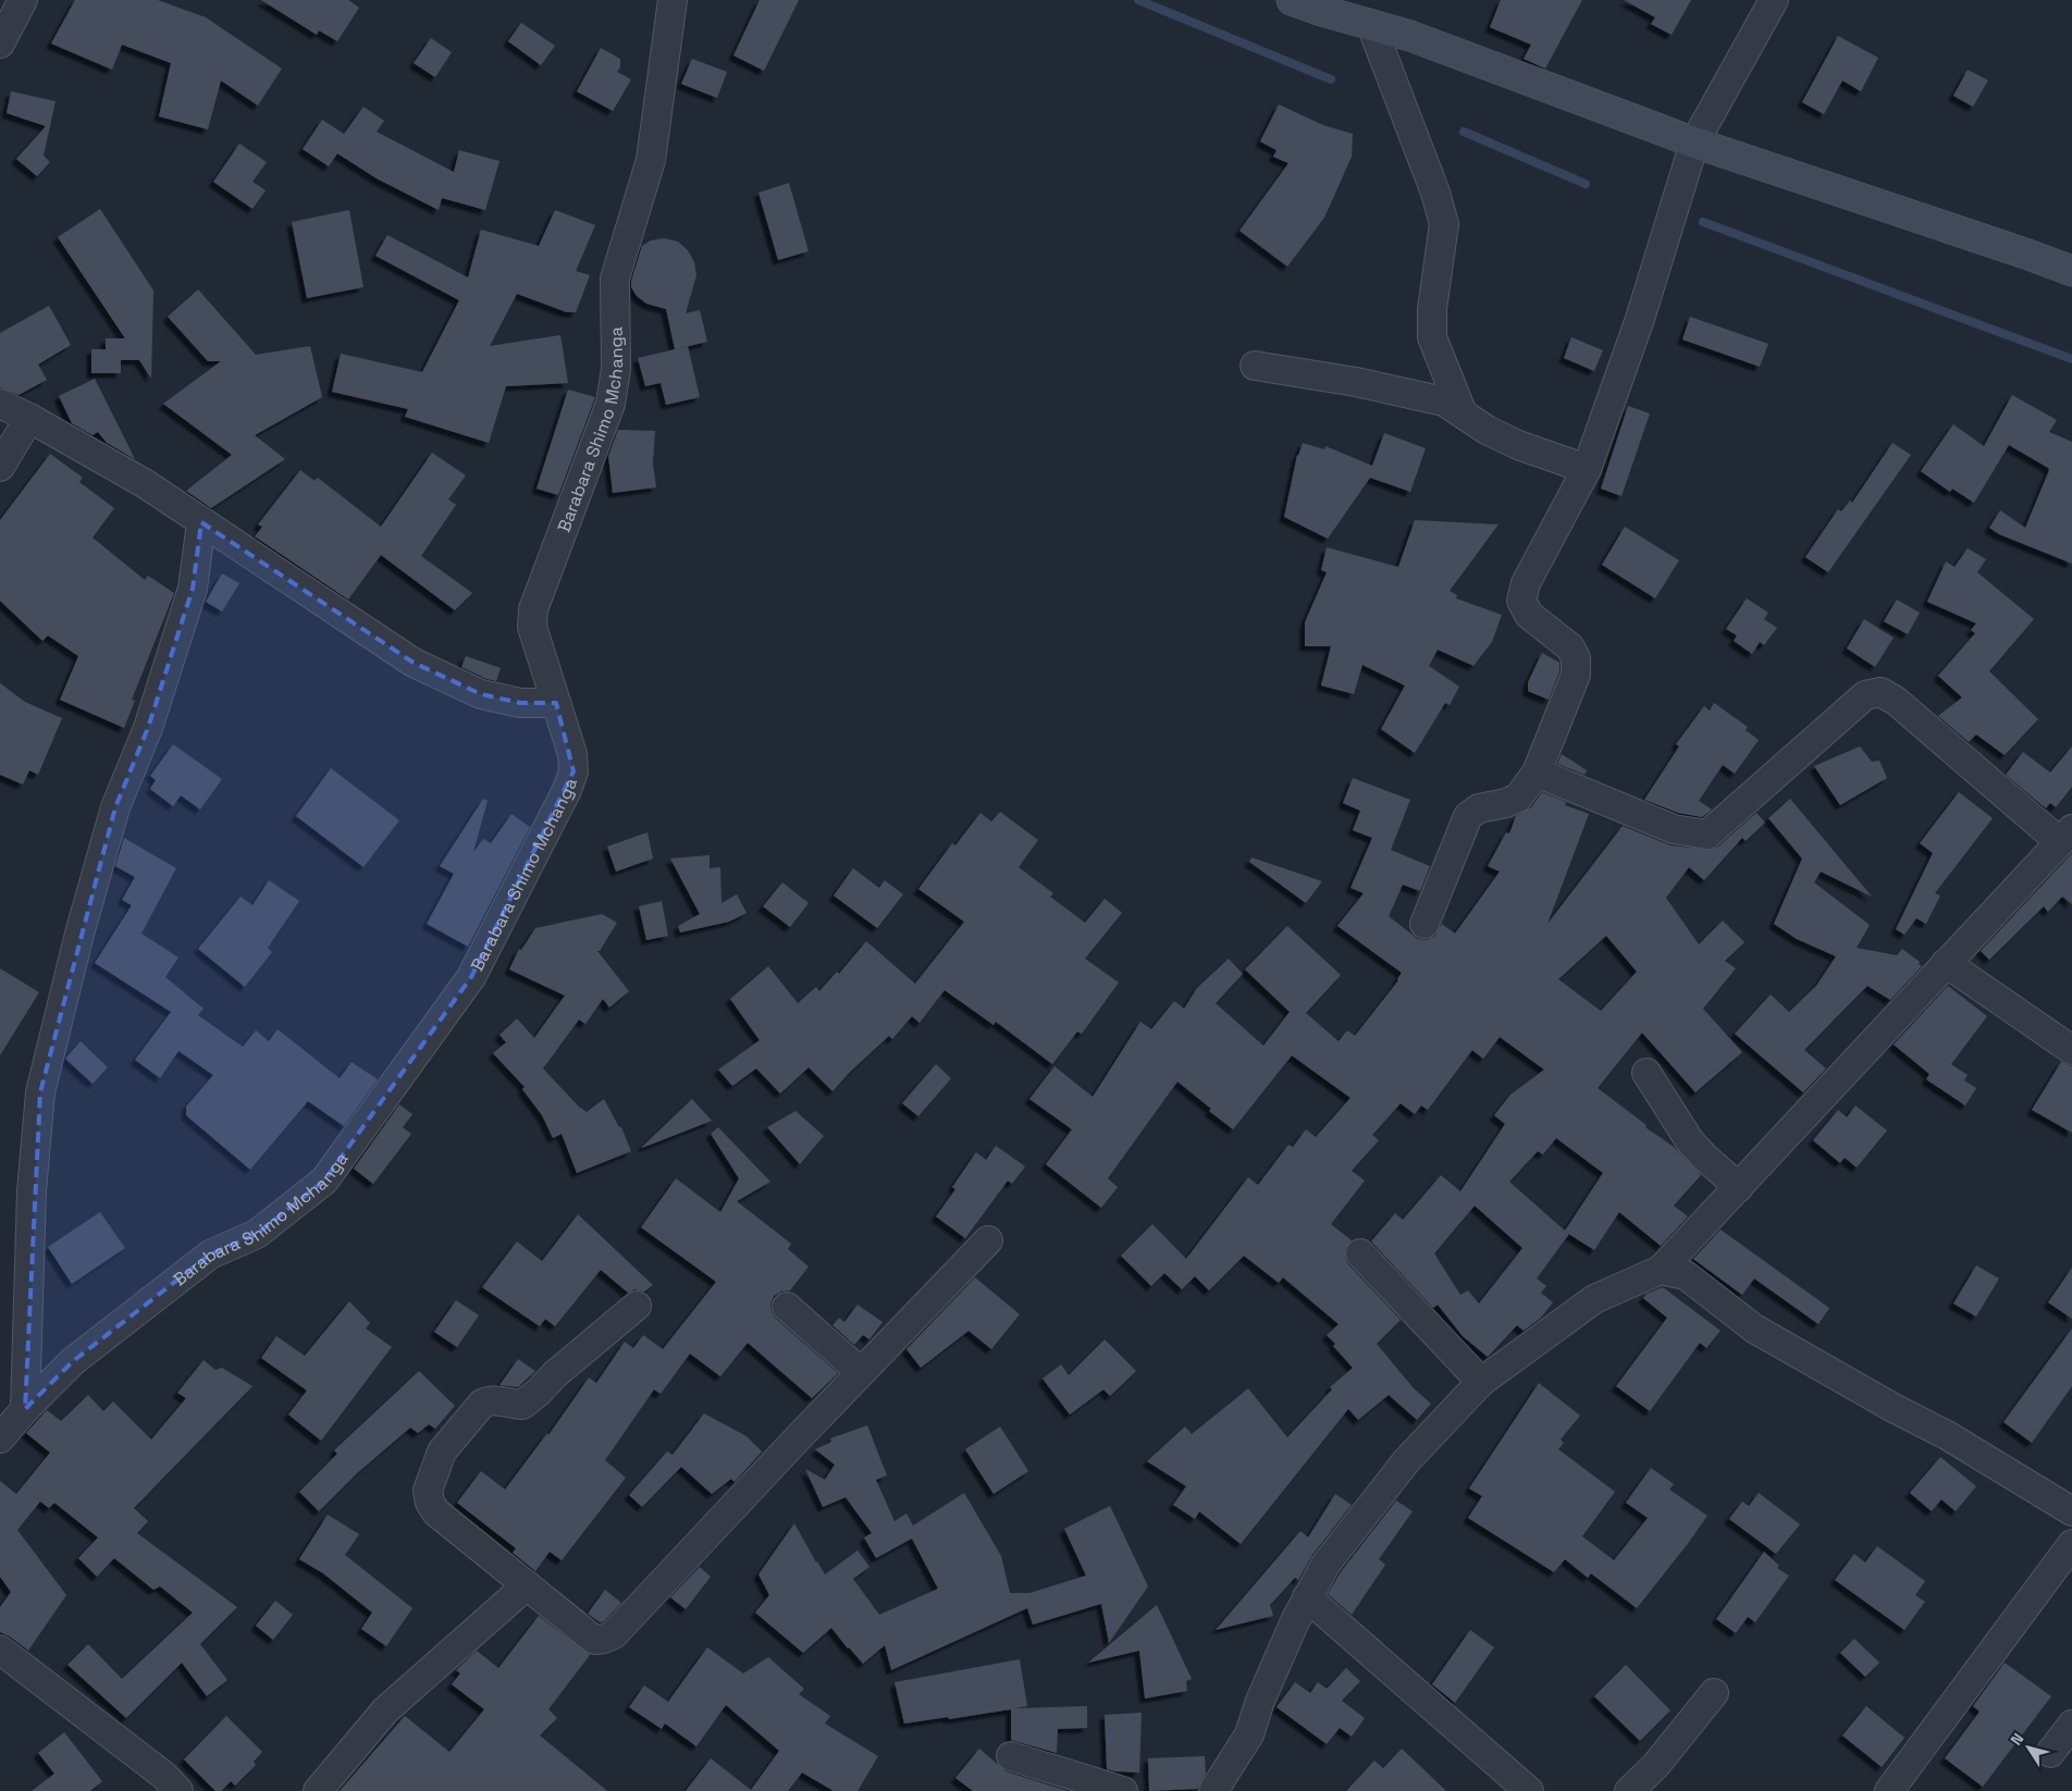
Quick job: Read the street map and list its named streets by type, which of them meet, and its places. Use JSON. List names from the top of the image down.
{
  "streets": {
    "street": ["Barabara Shimo Mchanga"]
  },
  "north": "top left"
}
